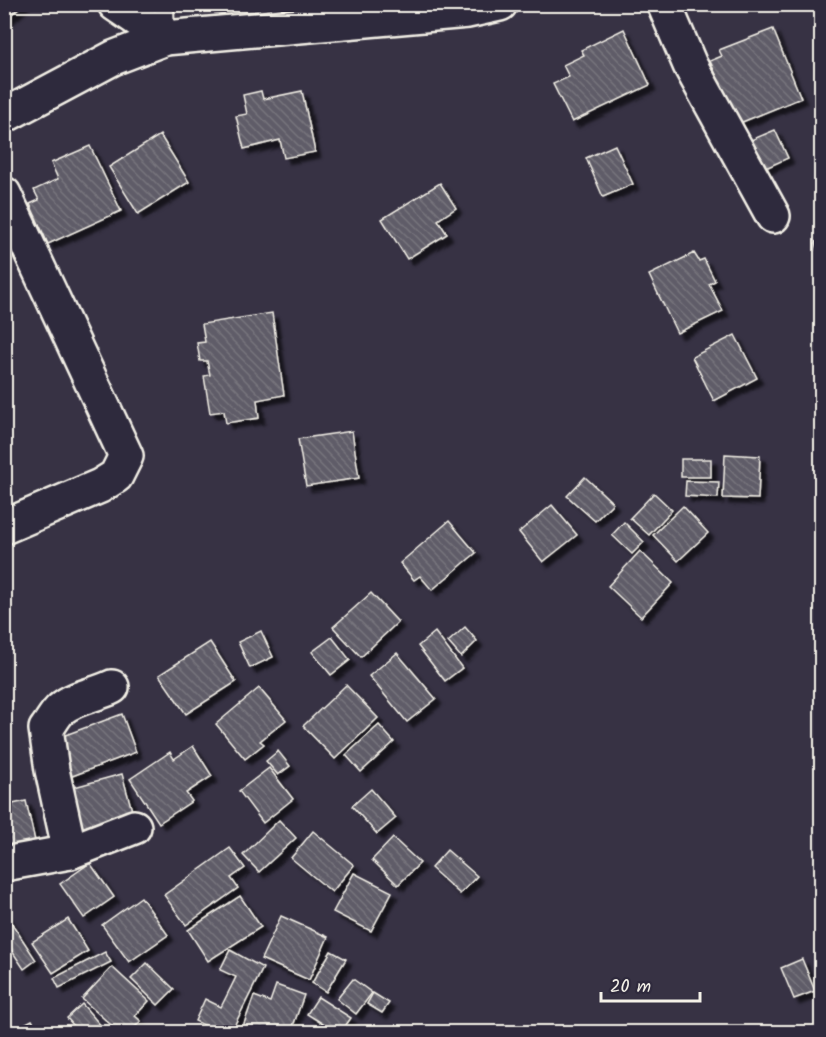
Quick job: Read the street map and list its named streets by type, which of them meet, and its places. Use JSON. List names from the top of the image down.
{
  "scale_bar": "20 m"
}
